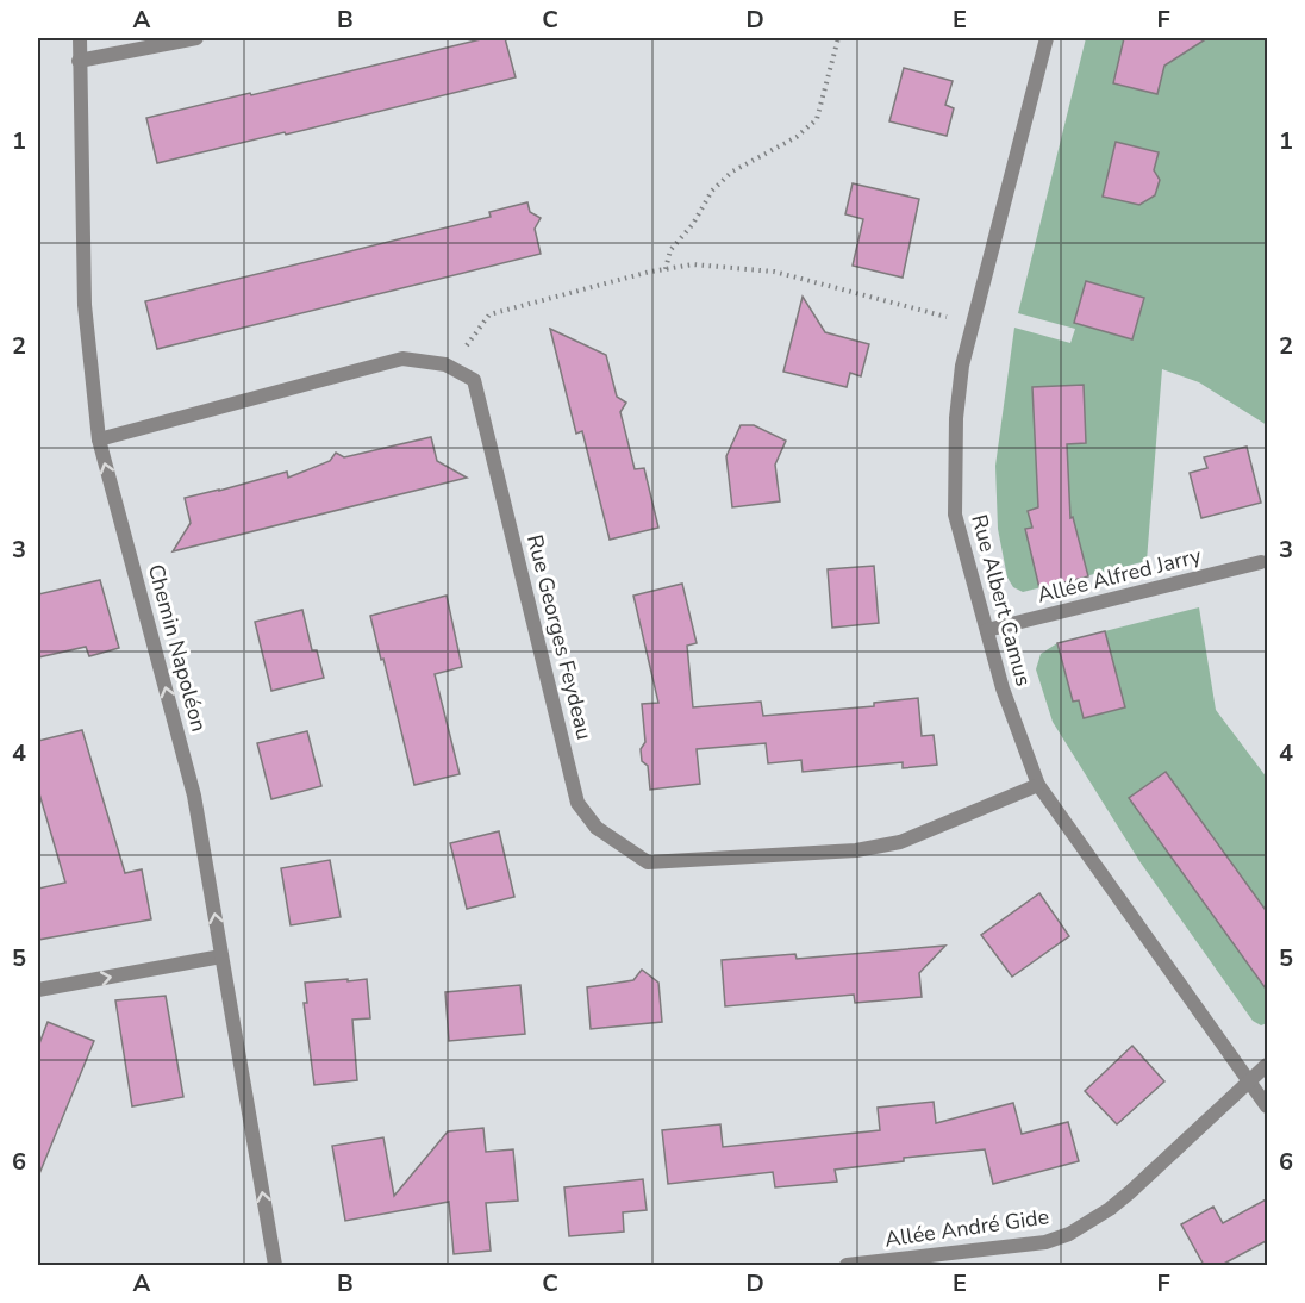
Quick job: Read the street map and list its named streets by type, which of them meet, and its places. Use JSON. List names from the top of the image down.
{
  "streets": {
    "street": [
      "Allée Alfred Jarry",
      "Rue Albert Camus",
      "Rue Georges Feydeau",
      "Chemin Napoléon",
      "Allée André Gide"
    ]
  },
  "crossings": [
    ["Allée Alfred Jarry", "Rue Albert Camus"],
    ["Rue Albert Camus", "Rue Georges Feydeau"],
    ["Rue Albert Camus", "Allée André Gide"]
  ],
  "one_way": ["Chemin Napoléon"],
  "grid": {
    "columns": [
      "A",
      "B",
      "C",
      "D",
      "E",
      "F"
    ],
    "rows": [
      "1",
      "2",
      "3",
      "4",
      "5",
      "6"
    ]
  }
}
